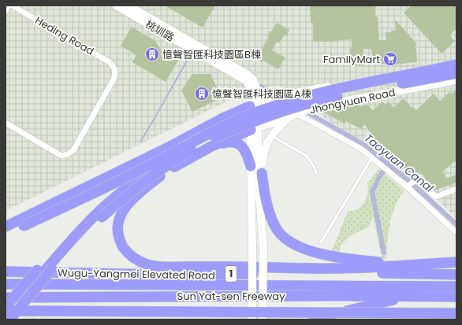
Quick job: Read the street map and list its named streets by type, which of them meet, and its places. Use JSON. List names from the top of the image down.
{
  "streets": {
    "highway": ["Wugu-Yangmei Elevated Road", "1", "Sun Yat-sen Freeway"],
    "main road": ["桃圳路", "Jhongyuan Road"],
    "street": ["Heding Road"]
  },
  "crossings": [
    ["桃圳路", "Jhongyuan Road"]
  ],
  "water": ["Taoyuan Canal"],
  "places": {
    "building": ["憶聲智匯科技園區B棟", "憶聲智匯科技園區A棟"],
    "supermarket": ["FamilyMart"]
  }
}
